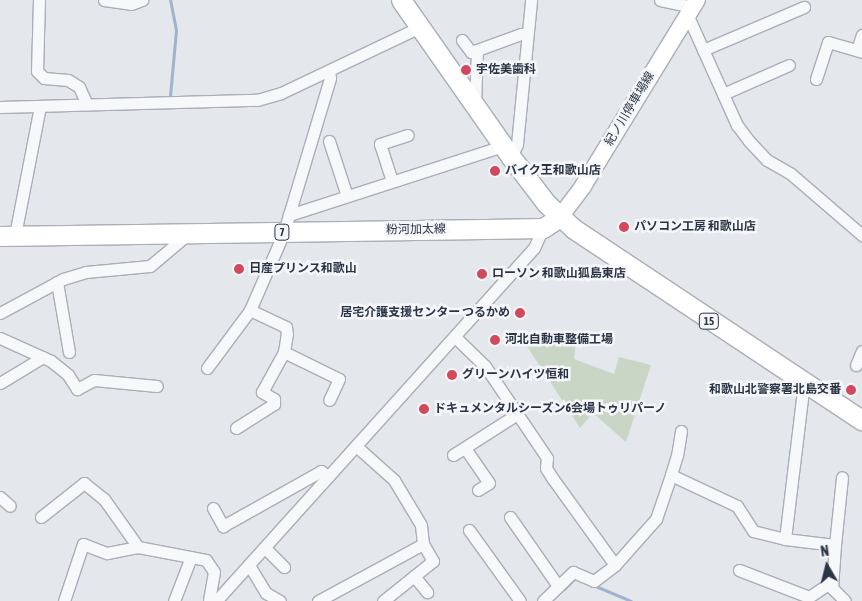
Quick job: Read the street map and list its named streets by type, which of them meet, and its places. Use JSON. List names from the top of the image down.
{
  "streets": {
    "main road": [
      "紀ノ川停車場線",
      "粉河加太線",
      "7",
      "15"
    ]
  },
  "crossings": [
    ["紀ノ川停車場線", "15"]
  ],
  "places": [
    "宇佐美歯科",
    "バイク王和歌山店",
    "パソコン工房 和歌山店",
    "日産プリンス和歌山",
    "ローソン 和歌山狐島東店",
    "居宅介護支援センター つるかめ",
    "河北自動車整備工場",
    "グリーンハイツ恒和",
    "和歌山北警察署北島交番",
    "ドキュメンタルシーズン6会場トゥリパーノ"
  ],
  "north": "top"
}
